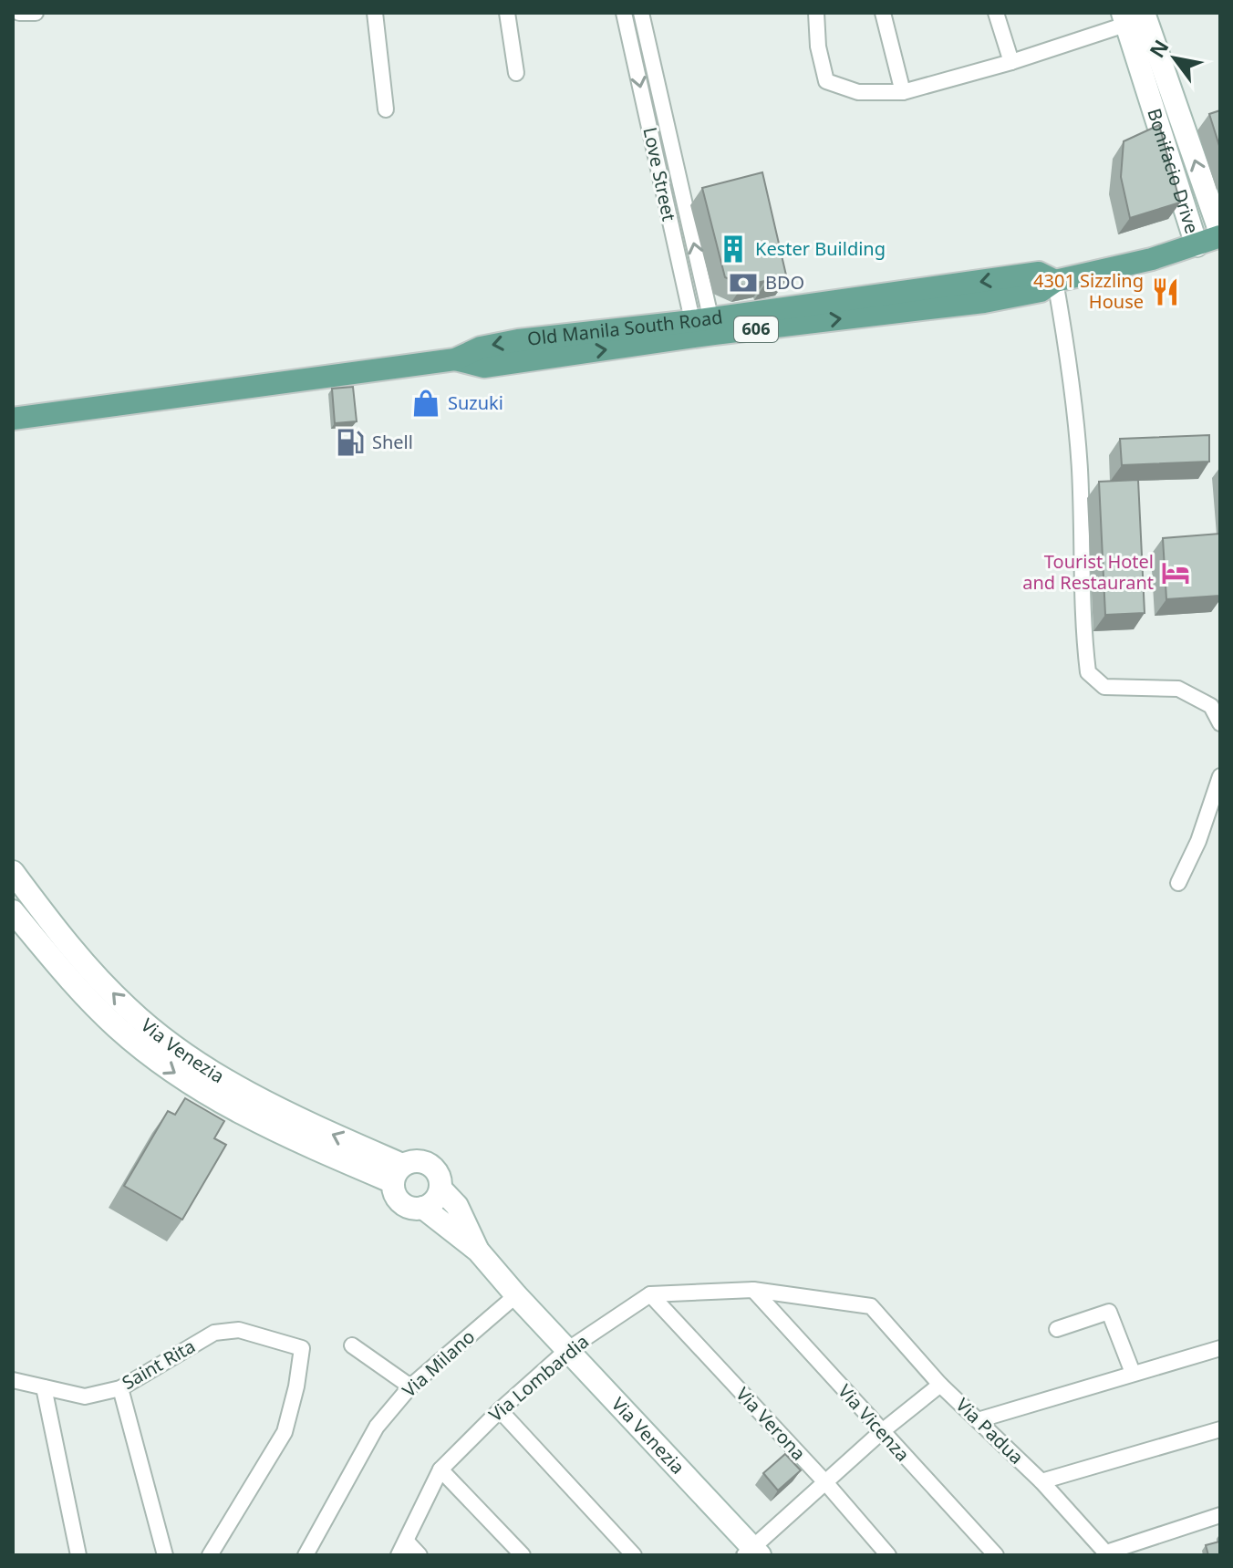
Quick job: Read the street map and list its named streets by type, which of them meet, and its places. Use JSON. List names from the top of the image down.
{
  "streets": {
    "main road": ["Old Manila South Road", "606"],
    "street": [
      "Bonifacio Drive",
      "Love Street",
      "Via Venezia",
      "Via Milano",
      "Saint Rita",
      "Via Lombardia",
      "Via Vicenza",
      "Via Verona",
      "Via Padua"
    ]
  },
  "crossings": [
    ["Bonifacio Drive", "Old Manila South Road"],
    ["Bonifacio Drive", "606"],
    ["Love Street", "Old Manila South Road"],
    ["Old Manila South Road", "606"],
    ["Via Venezia", "Via Milano"],
    ["Via Venezia", "Via Lombardia"],
    ["Via Lombardia", "Via Verona"],
    ["Via Vicenza", "Via Padua"]
  ],
  "places": {
    "building": ["Kester Building"],
    "bank": ["BDO"],
    "restaurant": ["4301 Sizzling House"],
    "shop": ["Suzuki"],
    "fuel station": ["Shell"],
    "hotel": ["Tourist Hotel and Restaurant"]
  },
  "north": "top left"
}
